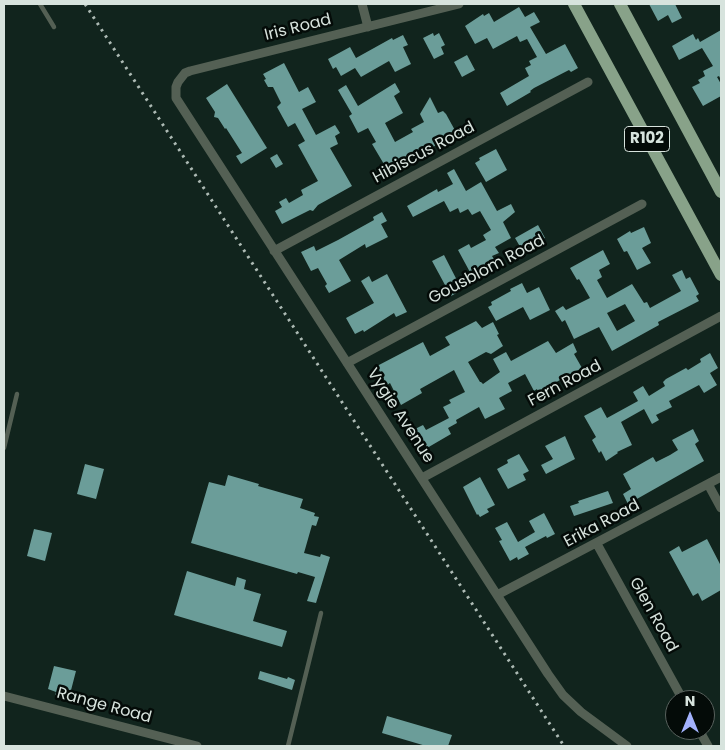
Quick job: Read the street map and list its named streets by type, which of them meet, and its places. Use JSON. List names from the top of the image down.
{
  "streets": {
    "main road": ["R102"],
    "street": [
      "Iris Road",
      "Hibiscus Road",
      "Gousblom Road",
      "Fern Road",
      "Vygie Avenue",
      "Erika Road",
      "Glen Road",
      "Range Road"
    ]
  },
  "crossings": [
    ["Iris Road", "Vygie Avenue"],
    ["Hibiscus Road", "Vygie Avenue"],
    ["Gousblom Road", "Vygie Avenue"],
    ["Fern Road", "Vygie Avenue"],
    ["Vygie Avenue", "Erika Road"],
    ["Erika Road", "Glen Road"]
  ],
  "north": "top"
}
